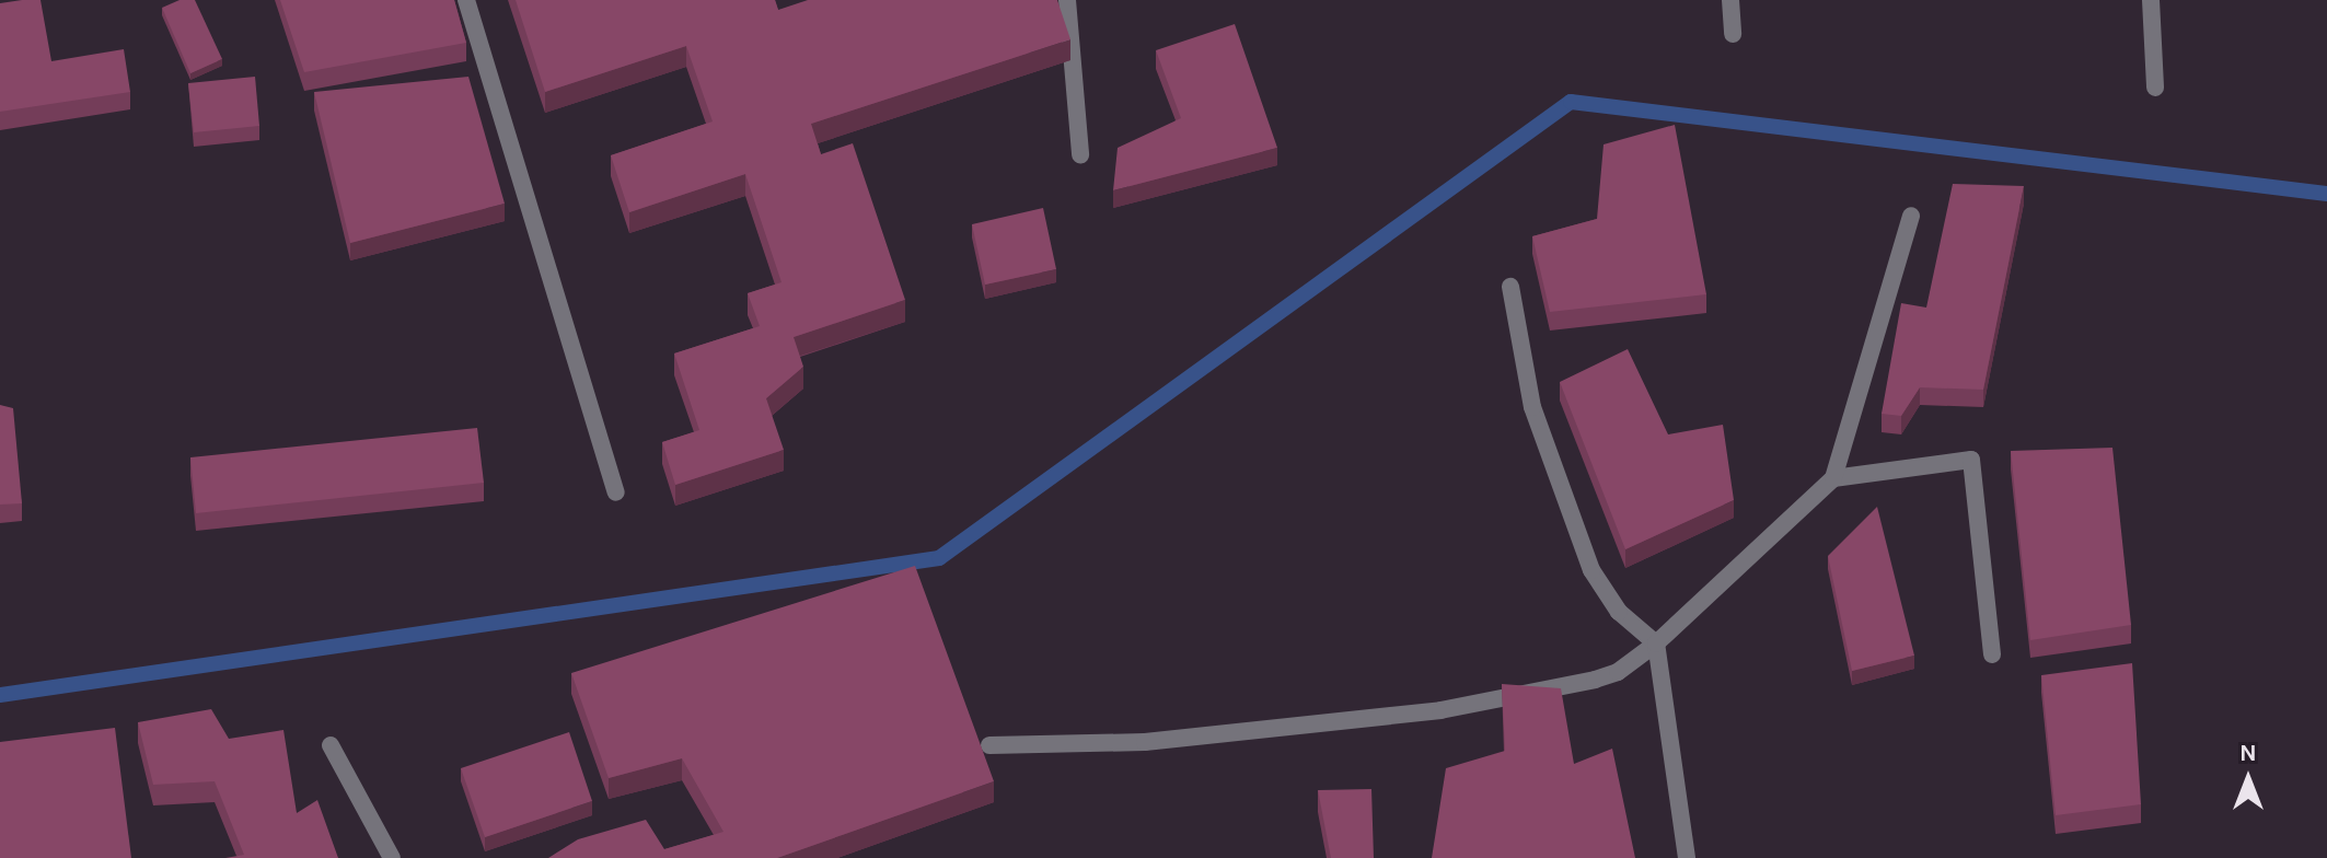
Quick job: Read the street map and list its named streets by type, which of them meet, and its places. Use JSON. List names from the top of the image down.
{
  "north": "top"
}
